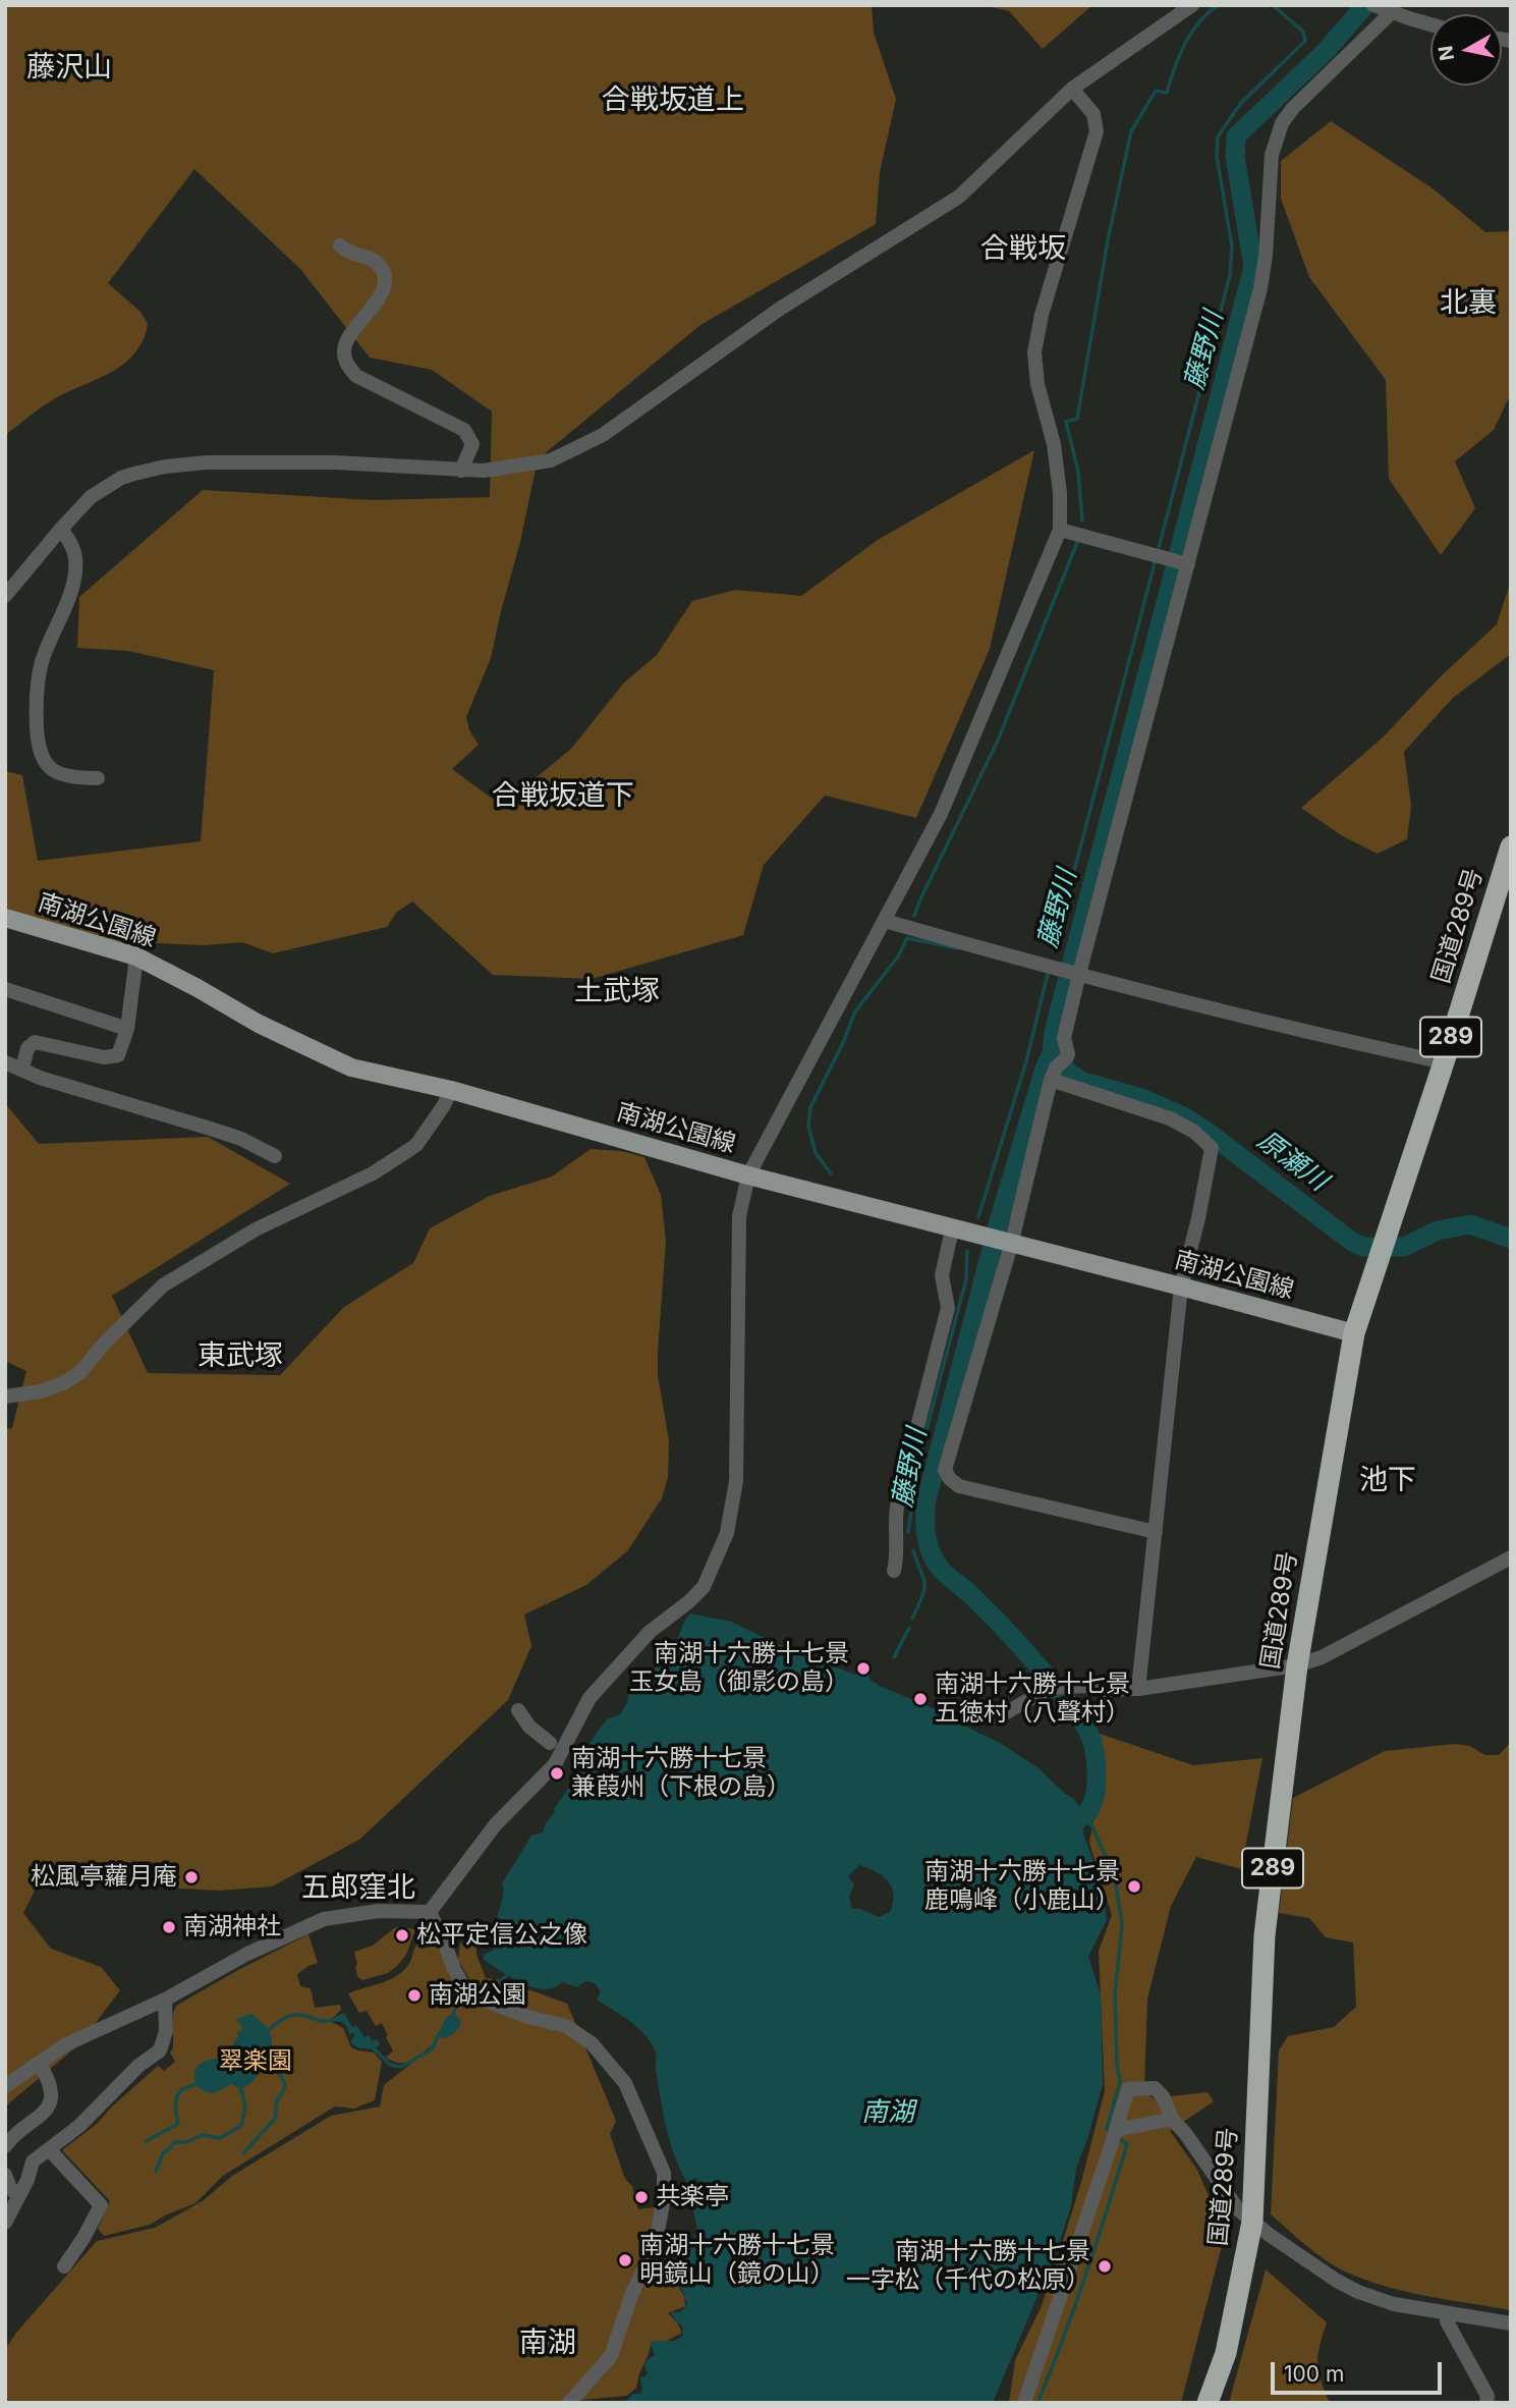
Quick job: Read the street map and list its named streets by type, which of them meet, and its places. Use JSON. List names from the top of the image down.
{
  "streets": {
    "highway": ["国道289号", "289"],
    "main road": ["南湖公園線"]
  },
  "crossings": [
    ["南湖公園線", "国道289号"]
  ],
  "districts": [
    "藤沢山",
    "合戦坂道上",
    "合戦坂",
    "北裏",
    "合戦坂道下",
    "土武塚",
    "東武塚",
    "池下",
    "五郎窪北",
    "南湖"
  ],
  "water": ["藤野川", "原瀬川", "南湖"],
  "parks": ["翠楽園"],
  "places": [
    "南湖十六勝十七景 玉女島（御影の島）",
    "南湖十六勝十七景 五徳村（八聲村）",
    "南湖十六勝十七景 兼葭州（下根の島）",
    "松風亭蘿月庵",
    "南湖十六勝十七景 鹿鳴峰（小鹿山）",
    "南湖神社",
    "松平定信公之像",
    "南湖公園",
    "共楽亭",
    "南湖十六勝十七景 明鏡山（鏡の山）",
    "南湖十六勝十七景 一字松（千代の松原）"
  ],
  "scale_bar": "100 m",
  "north": "left"
}
